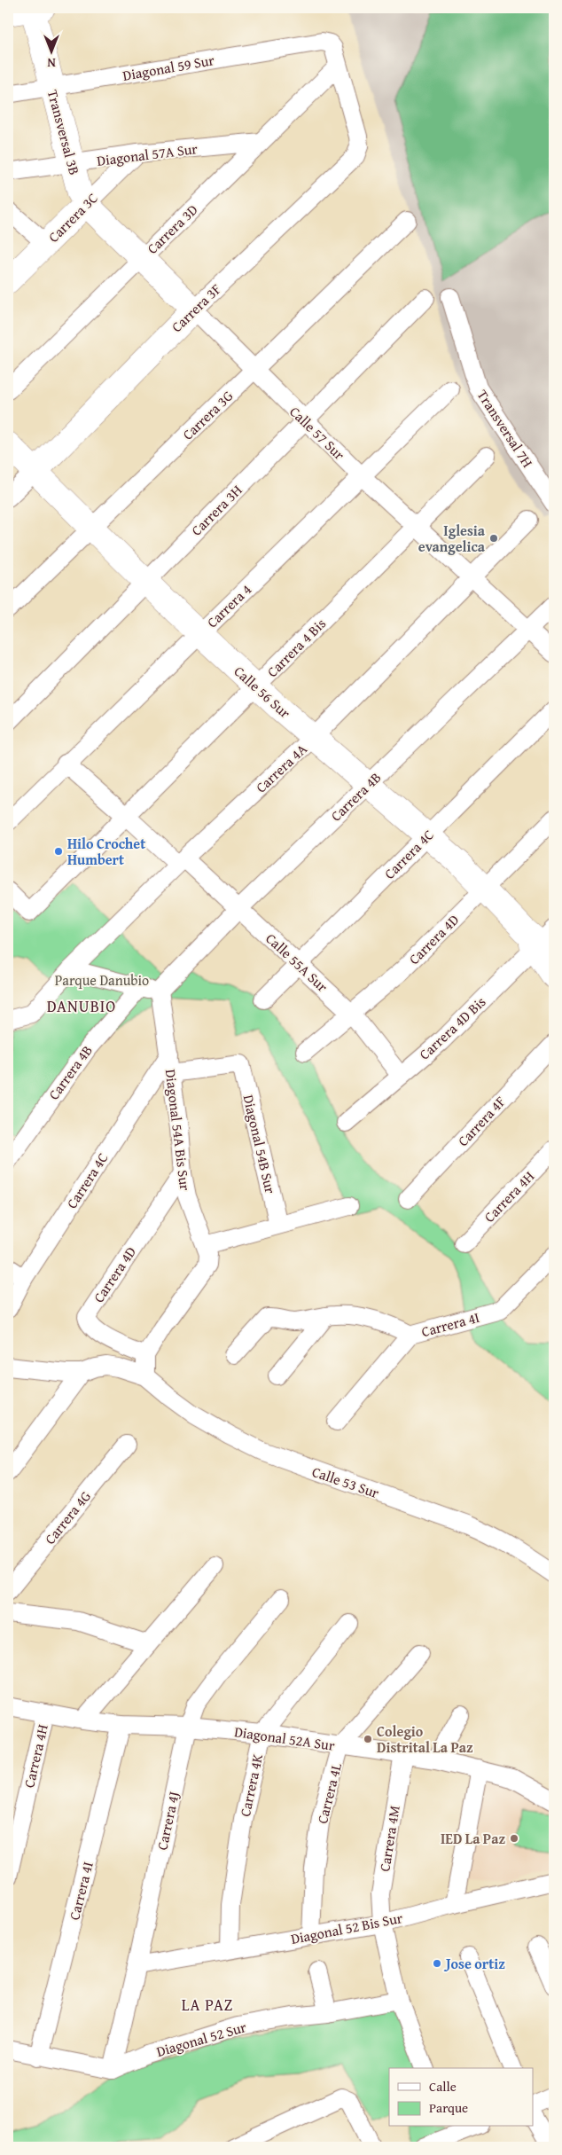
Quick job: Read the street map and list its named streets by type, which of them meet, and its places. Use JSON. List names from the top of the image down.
{
  "streets": {
    "street": [
      "Diagonal 59 Sur",
      "Transversal 3B",
      "Diagonal 57A Sur",
      "Carrera 3C",
      "Carrera 3D",
      "Carrera 3F",
      "Carrera 3G",
      "Transversal 7H",
      "Calle 57 Sur",
      "Carrera 3H",
      "Carrera 4",
      "Carrera 4 Bis",
      "Calle 56 Sur",
      "Carrera 4A",
      "Carrera 4B",
      "Carrera 4C",
      "Carrera 4D",
      "Calle 55A Sur",
      "Carrera 4D Bis",
      "Carrera 4F",
      "Diagonal 54A Bis Sur",
      "Diagonal 54B Sur",
      "Carrera 4H",
      "Carrera 4I",
      "Calle 53 Sur",
      "Carrera 4G",
      "Diagonal 52A Sur",
      "Carrera 4K",
      "Carrera 4L",
      "Carrera 4J",
      "Carrera 4M",
      "Diagonal 52 Bis Sur",
      "Diagonal 52 Sur"
    ]
  },
  "crossings": [
    ["Diagonal 59 Sur", "Transversal 3B"],
    ["Diagonal 59 Sur", "Carrera 3D"],
    ["Diagonal 59 Sur", "Carrera 3F"],
    ["Transversal 3B", "Diagonal 57A Sur"],
    ["Transversal 3B", "Carrera 3C"],
    ["Transversal 3B", "Calle 57 Sur"],
    ["Diagonal 57A Sur", "Carrera 3C"],
    ["Diagonal 57A Sur", "Carrera 3D"],
    ["Carrera 3C", "Calle 57 Sur"],
    ["Carrera 3D", "Carrera 3F"],
    ["Carrera 3D", "Calle 57 Sur"],
    ["Carrera 3F", "Calle 57 Sur"],
    ["Carrera 3F", "Calle 56 Sur"],
    ["Carrera 3G", "Calle 57 Sur"],
    ["Carrera 3G", "Calle 56 Sur"],
    ["Calle 57 Sur", "Carrera 3H"],
    ["Calle 57 Sur", "Carrera 4"],
    ["Calle 57 Sur", "Carrera 4 Bis"],
    ["Calle 57 Sur", "Carrera 4A"],
    ["Calle 57 Sur", "Carrera 4B"],
    ["Carrera 3H", "Calle 56 Sur"],
    ["Carrera 4", "Calle 56 Sur"],
    ["Carrera 4", "Calle 55A Sur"],
    ["Carrera 4 Bis", "Calle 56 Sur"],
    ["Carrera 4 Bis", "Calle 55A Sur"],
    ["Calle 56 Sur", "Carrera 4A"],
    ["Calle 56 Sur", "Carrera 4B"],
    ["Calle 56 Sur", "Carrera 4C"],
    ["Calle 56 Sur", "Carrera 4D"],
    ["Calle 56 Sur", "Carrera 4D Bis"],
    ["Carrera 4A", "Calle 55A Sur"],
    ["Carrera 4B", "Calle 55A Sur"],
    ["Carrera 4B", "Diagonal 54A Bis Sur"],
    ["Carrera 4C", "Calle 55A Sur"],
    ["Carrera 4C", "Diagonal 54A Bis Sur"],
    ["Carrera 4D", "Calle 55A Sur"],
    ["Carrera 4D", "Diagonal 54A Bis Sur"],
    ["Calle 55A Sur", "Carrera 4D Bis"],
    ["Diagonal 54A Bis Sur", "Diagonal 54B Sur"],
    ["Carrera 4H", "Diagonal 52A Sur"],
    ["Carrera 4I", "Diagonal 52A Sur"],
    ["Diagonal 52A Sur", "Carrera 4K"],
    ["Diagonal 52A Sur", "Carrera 4L"],
    ["Diagonal 52A Sur", "Carrera 4J"],
    ["Diagonal 52A Sur", "Carrera 4M"],
    ["Carrera 4K", "Diagonal 52 Bis Sur"],
    ["Carrera 4L", "Diagonal 52 Bis Sur"],
    ["Carrera 4J", "Diagonal 52 Bis Sur"],
    ["Carrera 4J", "Diagonal 52 Sur"],
    ["Carrera 4M", "Diagonal 52 Bis Sur"],
    ["Carrera 4M", "Diagonal 52 Sur"]
  ],
  "districts": ["DANUBIO", "LA PAZ"],
  "parks": ["Parque Danubio"],
  "places": [
    "Iglesia evangelica",
    "Hilo Crochet Humbert",
    "Colegio Distrital La Paz",
    "IED La Paz",
    "Jose ortiz"
  ],
  "legend": ["Calle", "Parque"],
  "north": "bottom"
}
